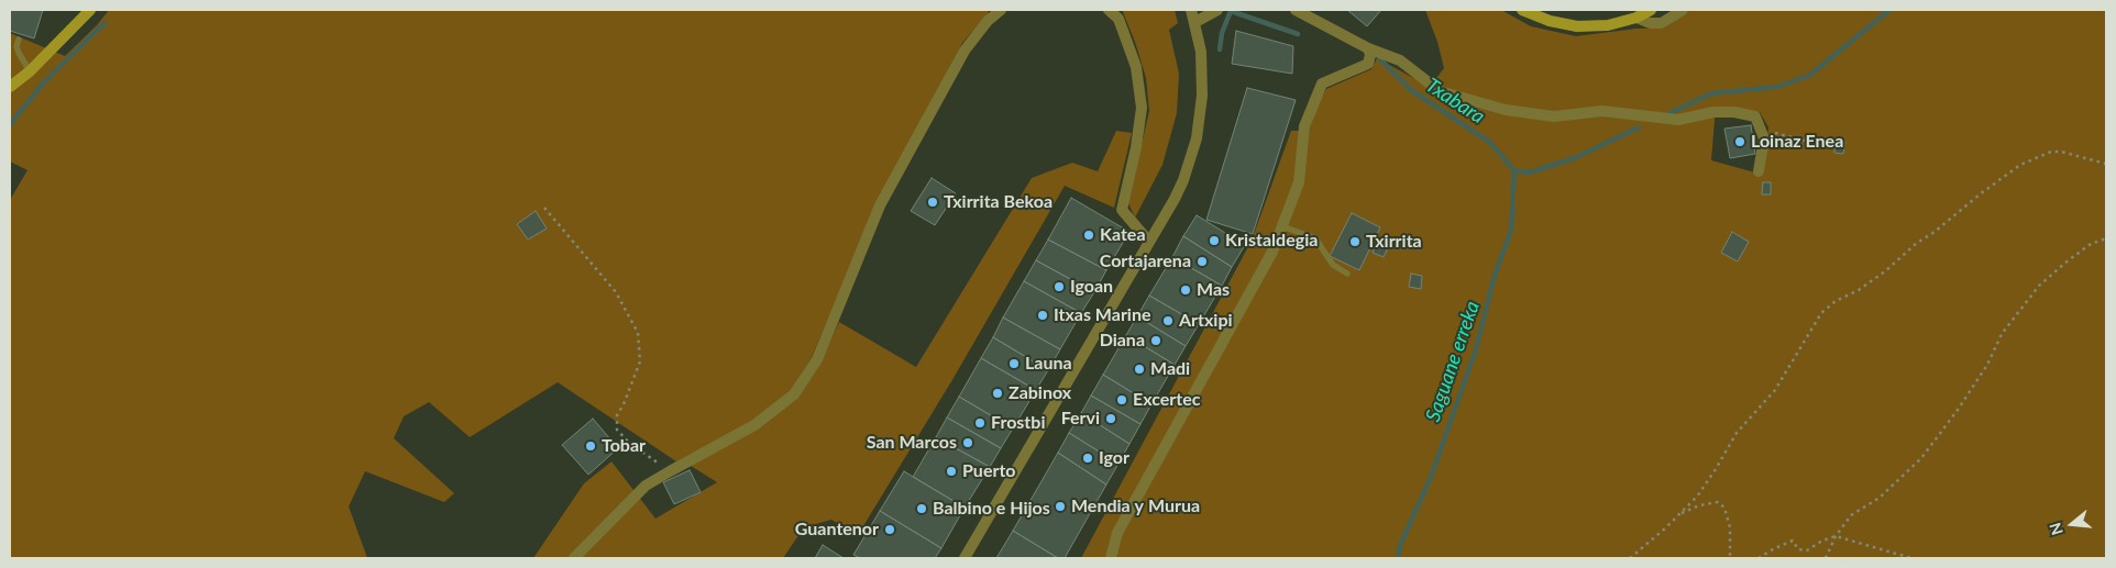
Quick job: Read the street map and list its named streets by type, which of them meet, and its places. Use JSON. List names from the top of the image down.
{
  "water": ["Txabara", "Saguane erreka"],
  "places": [
    "Loinaz Enea",
    "Txirrita Bekoa",
    "Katea",
    "Kristaldegia",
    "Txirrita",
    "Cortajarena",
    "Igoan",
    "Mas",
    "Itxas Marine",
    "Artxipi",
    "Diana",
    "Launa",
    "Madi",
    "Zabinox",
    "Excertec",
    "Fervi",
    "Frostbi",
    "San Marcos",
    "Tobar",
    "Igor",
    "Puerto",
    "Mendia y Murua",
    "Balbino e Hijos",
    "Guantenor"
  ],
  "north": "left"
}
